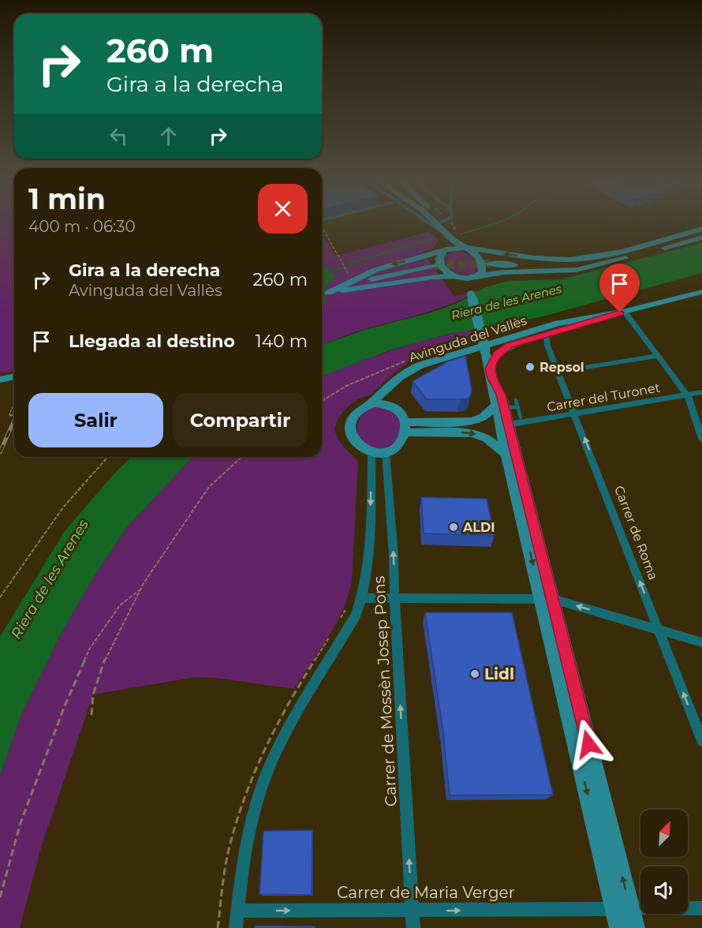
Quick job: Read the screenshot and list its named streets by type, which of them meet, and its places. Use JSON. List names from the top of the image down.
{
  "streets": {
    "main road": ["Avinguda del Vallès"],
    "street": [
      "Carrer del Turonet",
      "Carrer de Roma",
      "Carrer de Mossèn Josep Pons",
      "Carrer de Maria Verger"
    ]
  },
  "crossings": [
    ["Avinguda del Vallès", "Carrer de Roma"],
    ["Avinguda del Vallès", "Carrer de Mossèn Josep Pons"],
    ["Carrer del Turonet", "Carrer de Roma"],
    ["Carrer de Mossèn Josep Pons", "Carrer de Maria Verger"]
  ],
  "one_way": ["Carrer de Roma", "Carrer de Maria Verger"],
  "water": ["Riera de les Arenes"],
  "places": ["Repsol", "ALDI", "Lidl"],
  "north": "top right",
  "page": {
    "turn": ["260 m", "Gira a la derecha"],
    "heading": ["1 min", "400 m · 06:30"],
    "list": [
      {
        "name": "Gira a la derecha",
        "note": "Avinguda del Vallès",
        "value": "260 m"
      },
      {
        "name": "Llegada al destino",
        "value": "140 m"
      }
    ],
    "buttons": ["Salir", "Compartir"]
  }
}
